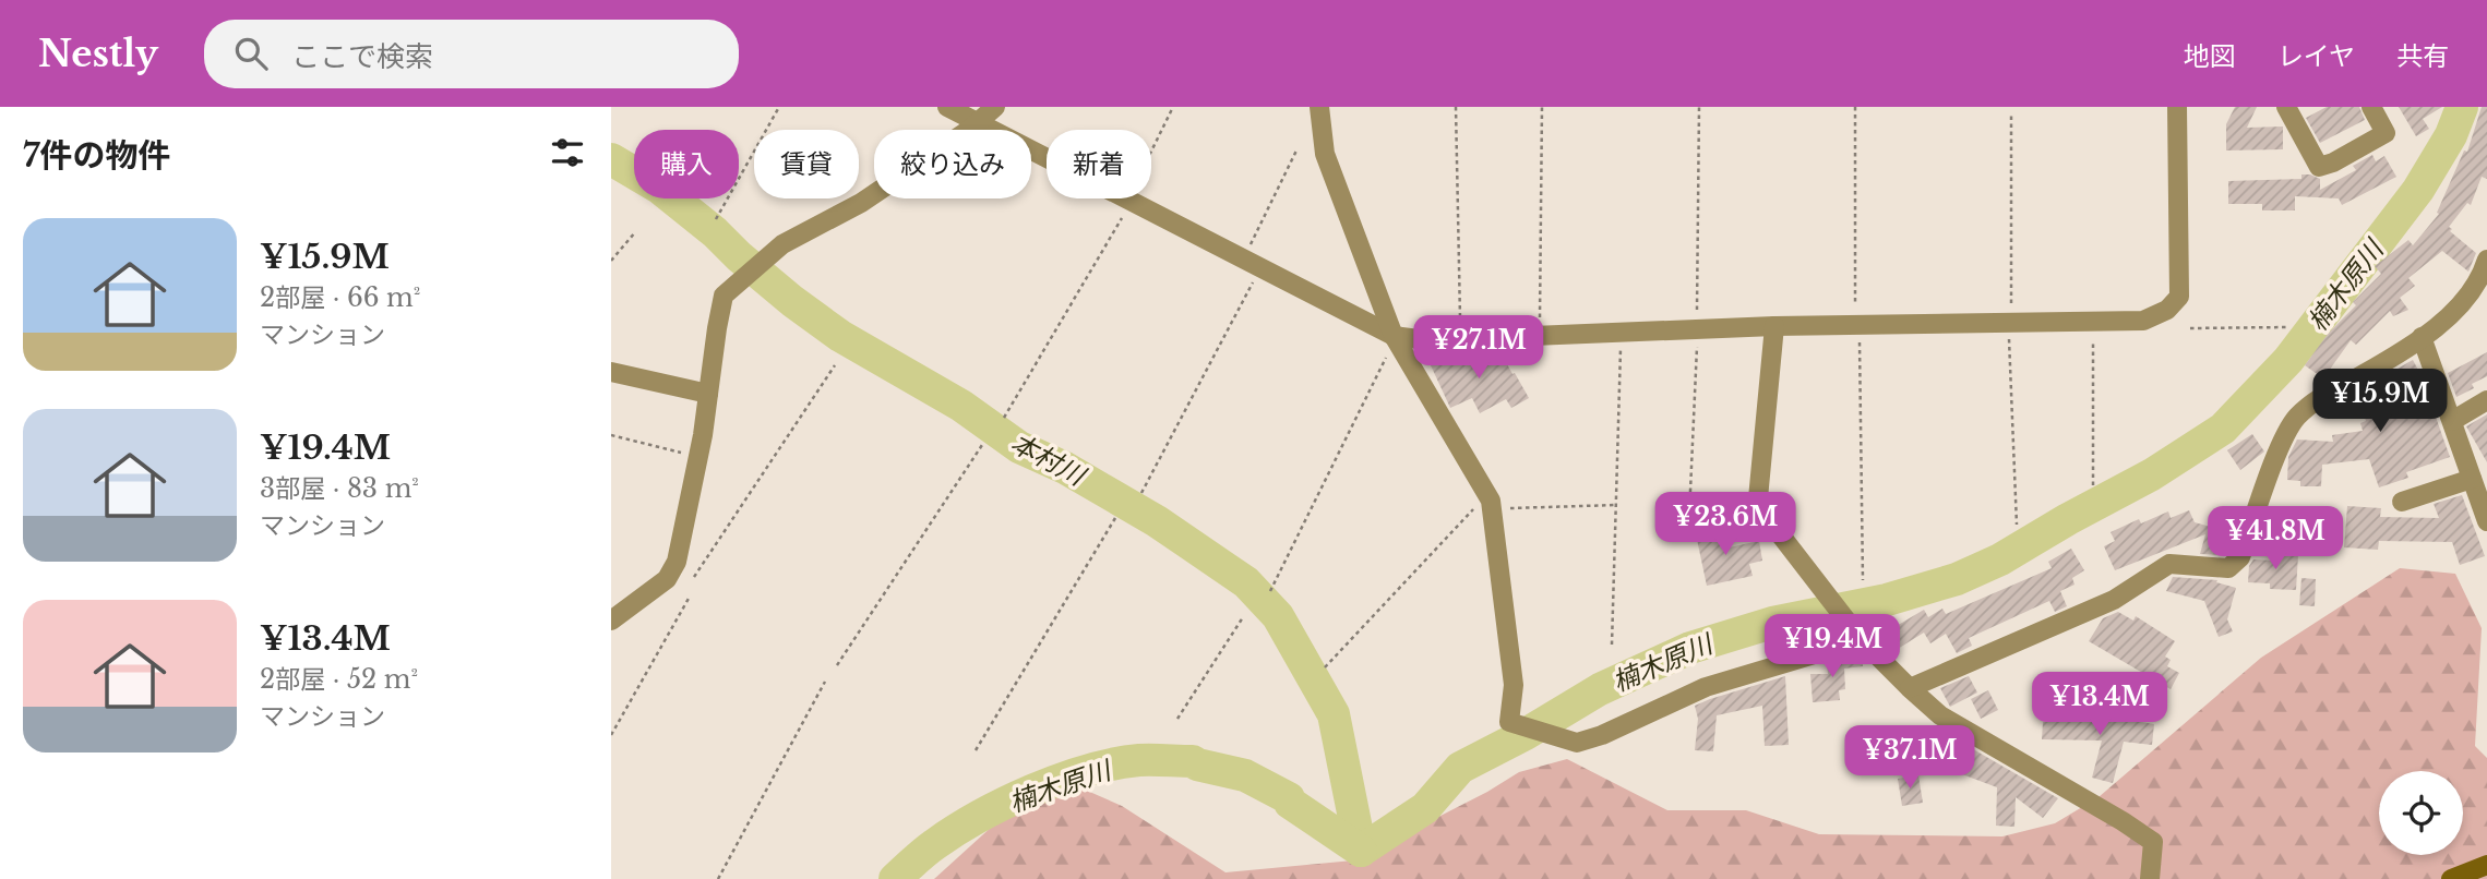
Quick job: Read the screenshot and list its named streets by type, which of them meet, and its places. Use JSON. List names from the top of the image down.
{
  "water": ["楠木原川", "本村川"],
  "page": {
    "header": "Nestly",
    "search": "ここで検索",
    "nav": ["地図", "レイヤ", "共有"],
    "heading": "7件の物件",
    "chip": [
      "購入",
      "賃貸",
      "絞り込み",
      "新着"
    ],
    "list": [
      {
        "name": "¥15.9M",
        "note": "2部屋 · 66 m² · マンション"
      },
      {
        "name": "¥19.4M",
        "note": "3部屋 · 83 m² · マンション"
      },
      {
        "name": "¥13.4M",
        "note": "2部屋 · 52 m² · マンション"
      }
    ],
    "price": [
      "¥27.1M",
      "¥15.9M",
      "¥23.6M",
      "¥41.8M",
      "¥19.4M",
      "¥13.4M",
      "¥37.1M"
    ]
  }
}
